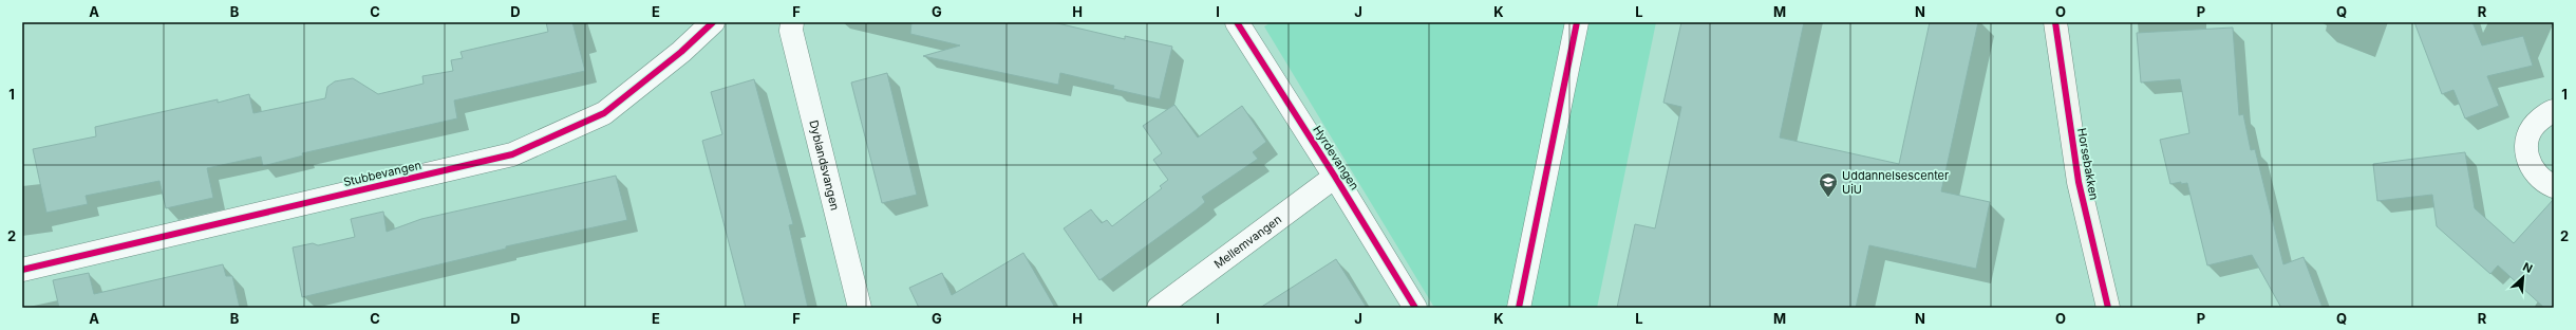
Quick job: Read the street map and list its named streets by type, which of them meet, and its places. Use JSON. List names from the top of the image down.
{
  "streets": {
    "street": [
      "Hyrdevangen",
      "Horsebakken",
      "Dyblandsvangen",
      "Stubbevangen",
      "Mellemvangen"
    ]
  },
  "crossings": [
    ["Hyrdevangen", "Mellemvangen"]
  ],
  "places": {
    "school or university": ["Uddannelsescenter UiU"]
  },
  "north": "top right",
  "grid": {
    "columns": [
      "A",
      "B",
      "C",
      "D",
      "E",
      "F",
      "G",
      "H",
      "I",
      "J",
      "K",
      "L",
      "M",
      "N",
      "O",
      "P",
      "Q",
      "R"
    ],
    "rows": ["1", "2"]
  }
}
